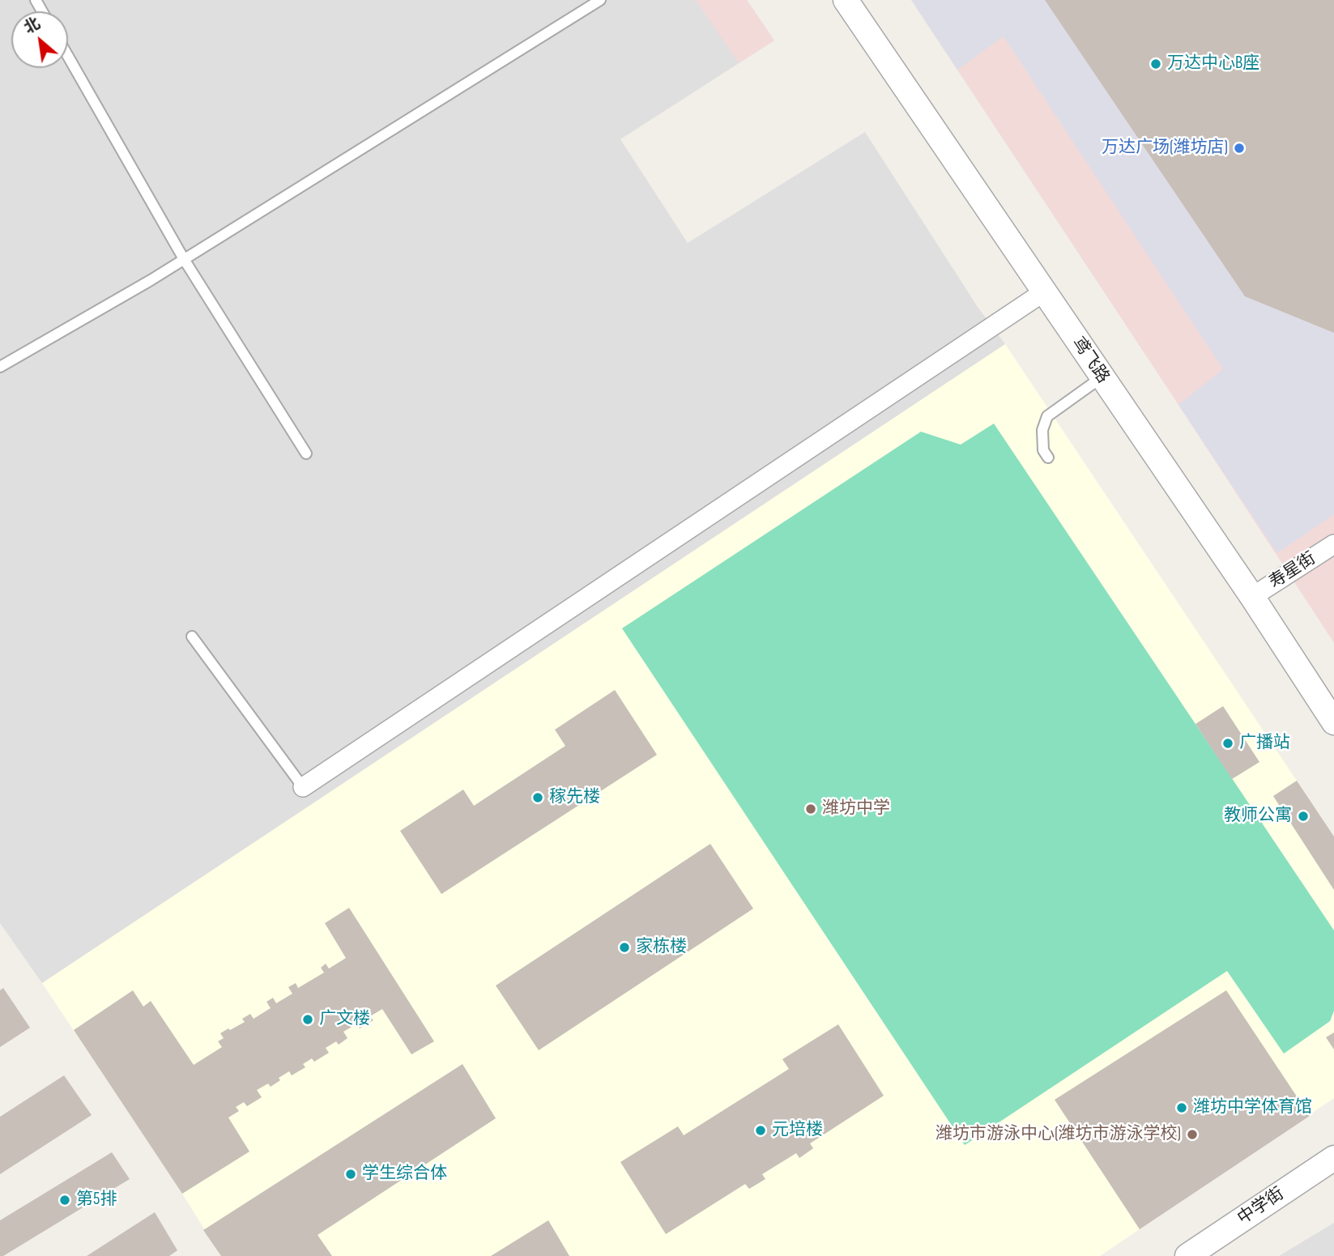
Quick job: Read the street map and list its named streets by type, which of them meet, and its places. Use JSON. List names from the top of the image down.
{
  "streets": {
    "street": ["鸢飞路", "寿星街", "中学街"]
  },
  "crossings": [
    ["鸢飞路", "寿星街"]
  ],
  "places": [
    "万达中心B座",
    "万达广场(潍坊店)",
    "广播站",
    "稼先楼",
    "潍坊中学",
    "教师公寓",
    "家栋楼",
    "广文楼",
    "潍坊中学体育馆",
    "元培楼",
    "潍坊市游泳中心(潍坊市游泳学校)",
    "学生综合体",
    "第5排"
  ],
  "north": "top left"
}
